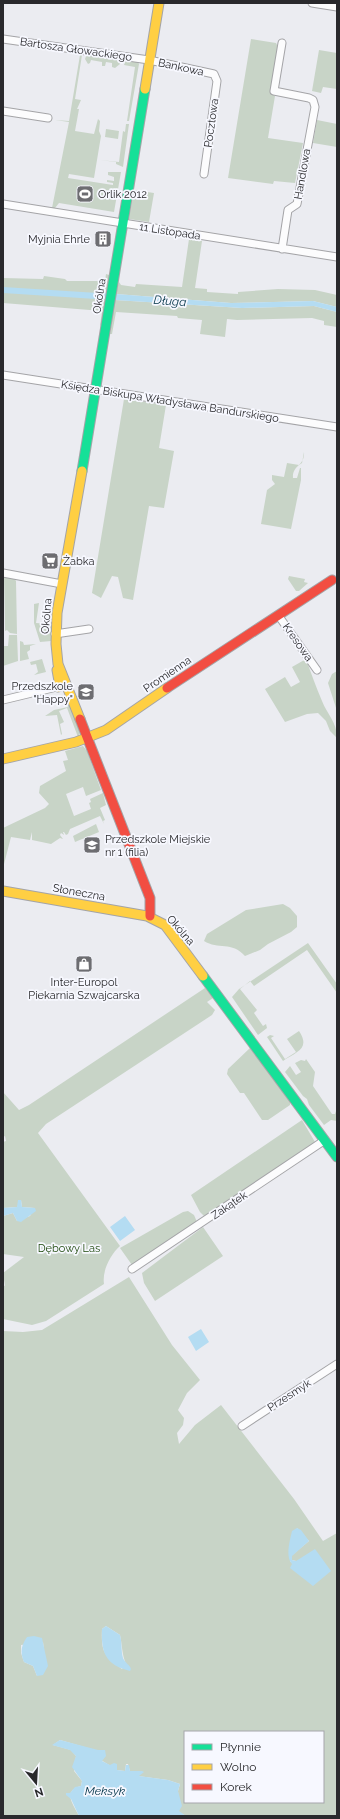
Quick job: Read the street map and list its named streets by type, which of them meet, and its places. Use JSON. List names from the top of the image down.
{
  "streets": {
    "street": [
      "Bartosza Głowackiego",
      "Bankowa",
      "Pocztowa",
      "Handlowa",
      "11 Listopada",
      "Okólna",
      "Księdza Biskupa Władysława Bandurskiego",
      "Kresowa",
      "Promienna",
      "Słoneczna",
      "Zakątek",
      "Przesmyk"
    ]
  },
  "crossings": [
    ["Bartosza Głowackiego", "Bankowa"],
    ["Bartosza Głowackiego", "Okólna"],
    ["Bankowa", "Pocztowa"],
    ["Bankowa", "Okólna"],
    ["Handlowa", "11 Listopada"],
    ["11 Listopada", "Okólna"],
    ["Okólna", "Księdza Biskupa Władysława Bandurskiego"],
    ["Okólna", "Promienna"],
    ["Okólna", "Słoneczna"],
    ["Okólna", "Zakątek"],
    ["Kresowa", "Promienna"]
  ],
  "water": ["Długa", "Meksyk"],
  "parks": ["Dębowy Las"],
  "places": {
    "sports": ["Orlik 2012"],
    "building": ["Myjnia Ehrle"],
    "supermarket": ["Żabka"],
    "school or university": ["Przedszkole \"Happy\"", "Przedszkole Miejskie nr 1 (filia)"],
    "shop": ["Inter-Europol Piekarnia Szwajcarska"]
  },
  "legend": ["Płynnie", "Wolno", "Korek"],
  "north": "bottom"
}
